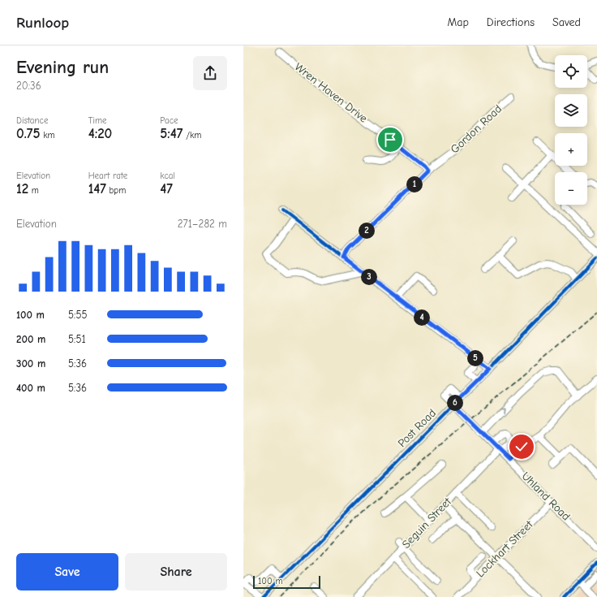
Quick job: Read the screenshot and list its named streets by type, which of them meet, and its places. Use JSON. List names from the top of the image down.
{
  "streets": {
    "street": [
      "Wren Haven Drive",
      "Gordon Road",
      "Post Road",
      "Uhland Road",
      "Seguin Street",
      "Lockhart Street"
    ]
  },
  "crossings": [
    ["Wren Haven Drive", "Gordon Road"],
    ["Post Road", "Uhland Road"],
    ["Uhland Road", "Seguin Street"],
    ["Uhland Road", "Lockhart Street"]
  ],
  "scale_bar": "100 m",
  "page": {
    "header": "Runloop",
    "nav": ["Map", "Directions", "Saved"],
    "heading": ["Evening run", "20:36"],
    "map_buttons": ["+", "−"],
    "stats": [
      ["Distance", "0.75 km"],
      ["Time", "4:20"],
      ["Pace", "5:47 /km"],
      ["Elevation", "12 m"],
      ["Heart rate", "147 bpm"],
      ["kcal", "47"]
    ],
    "pins": [
      "1",
      "2",
      "3",
      "4",
      "5",
      "6"
    ],
    "chart": ["Elevation", "271–282 m"],
    "list": [
      {
        "name": "100 m",
        "note": "5:55"
      },
      {
        "name": "200 m",
        "note": "5:51"
      },
      {
        "name": "300 m",
        "note": "5:36"
      },
      {
        "name": "400 m",
        "note": "5:36"
      }
    ],
    "buttons": ["Save", "Share"],
    "scale": "100 m"
  }
}
